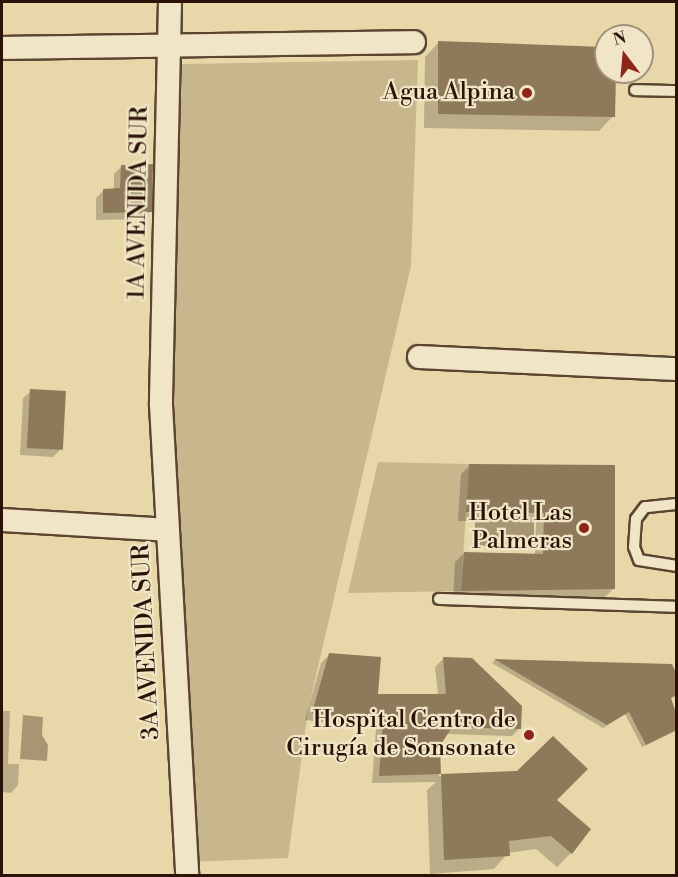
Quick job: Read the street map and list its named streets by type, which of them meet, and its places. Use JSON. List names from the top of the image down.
{
  "streets": {
    "street": ["1A AVENIDA SUR", "3A AVENIDA SUR"]
  },
  "crossings": [
    ["1A AVENIDA SUR", "3A AVENIDA SUR"]
  ],
  "places": ["Agua Alpina", "Hotel Las Palmeras", "Hospital Centro de Cirugía de Sonsonate"],
  "north": "top"
}
